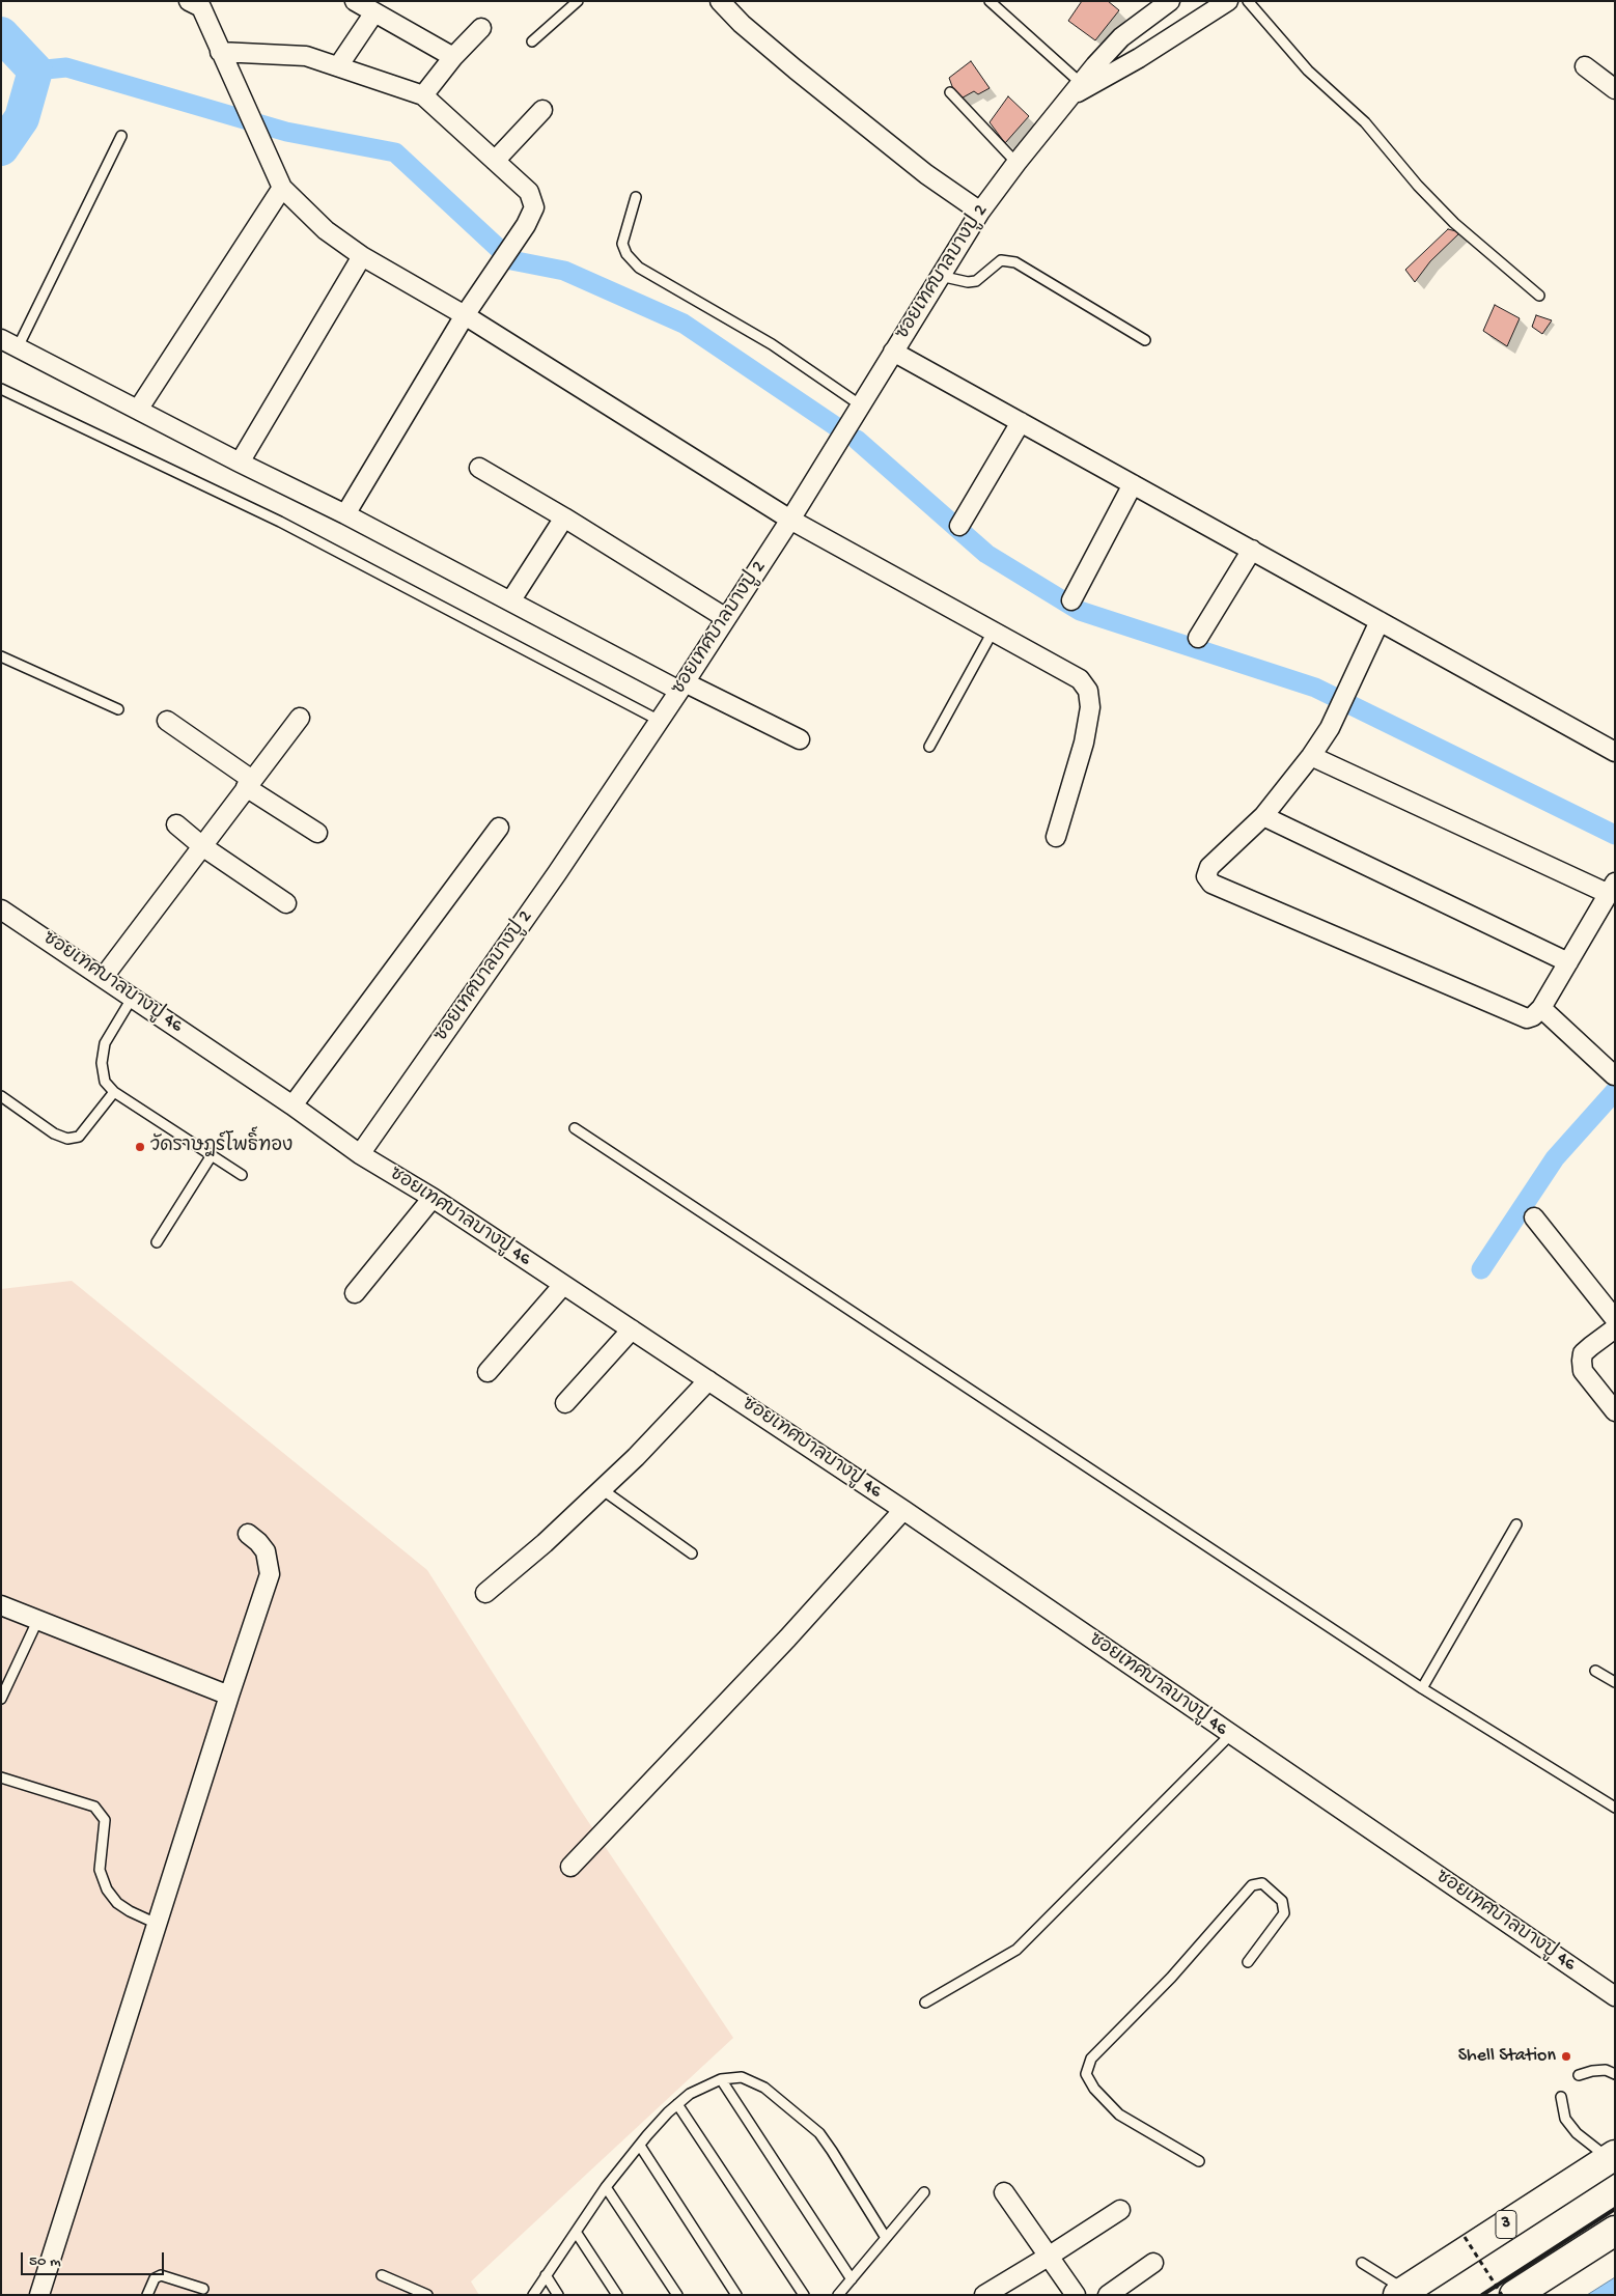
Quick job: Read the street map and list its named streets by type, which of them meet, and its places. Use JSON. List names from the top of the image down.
{
  "streets": {
    "highway": ["3"],
    "street": ["ซอยเทศบาลบางปู 2", "ซอยเทศบาลบางปู 46"]
  },
  "crossings": [
    ["ซอยเทศบาลบางปู 2", "ซอยเทศบาลบางปู 46"]
  ],
  "places": ["วัดราษฎร์โพธิ์ทอง", "Shell Station"],
  "scale_bar": "50 m"
}
